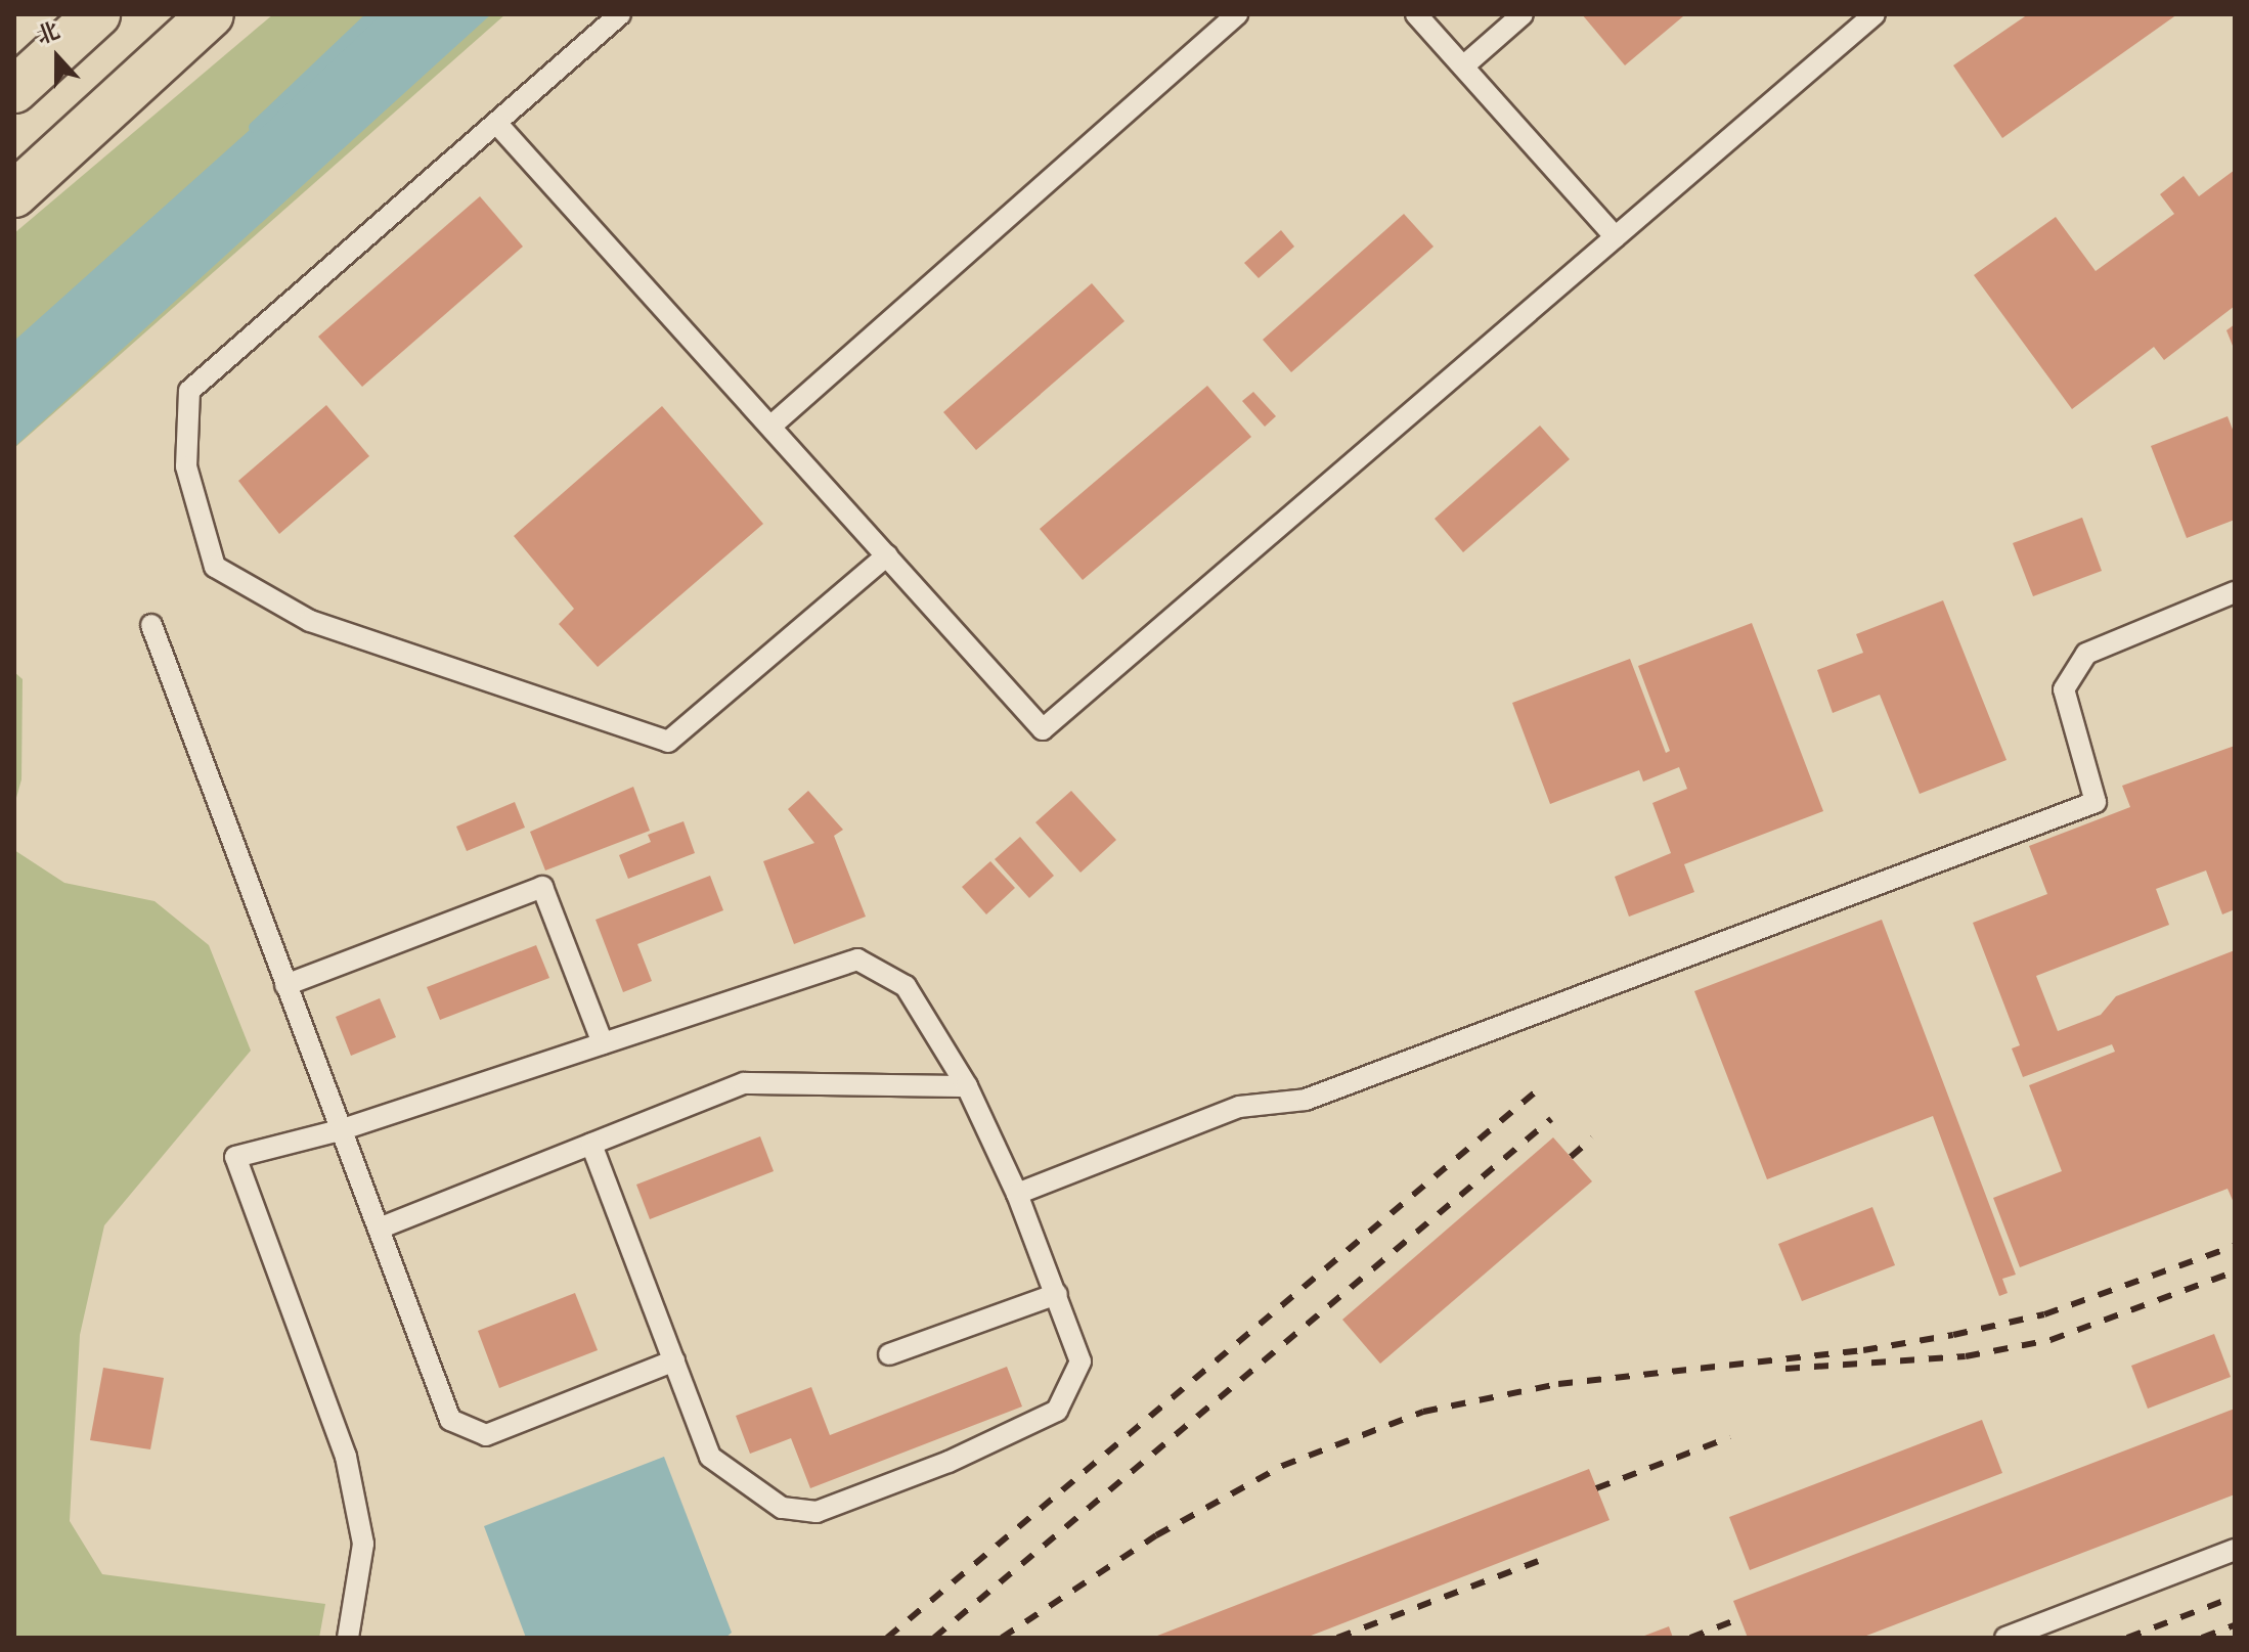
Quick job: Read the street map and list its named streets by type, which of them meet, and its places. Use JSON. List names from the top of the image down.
{
  "north": "top"
}
